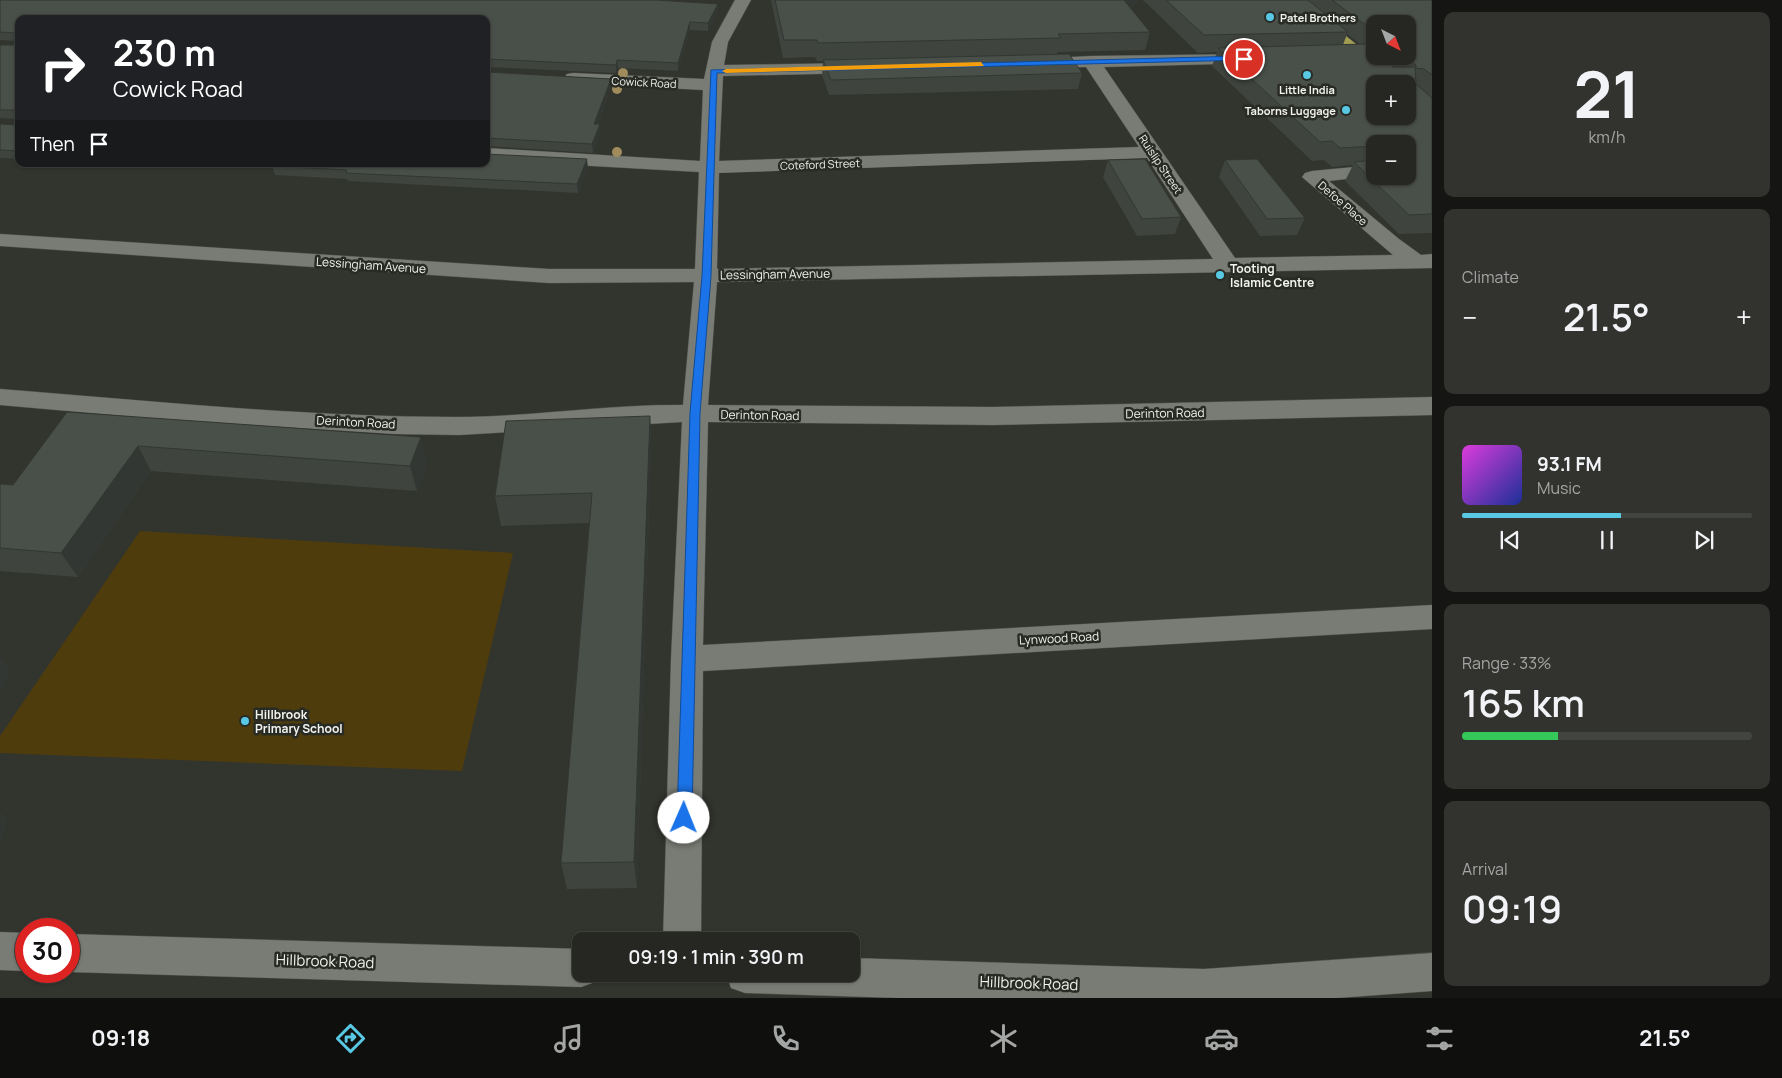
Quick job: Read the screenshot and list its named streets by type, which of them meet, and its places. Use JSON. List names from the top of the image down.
{
  "streets": {
    "street": [
      "Cowick Road",
      "Coteford Street",
      "Ruislip Street",
      "Defoe Place",
      "Lessingham Avenue",
      "Derinton Road",
      "Lynwood Road",
      "Hillbrook Road"
    ]
  },
  "crossings": [
    ["Coteford Street", "Ruislip Street"],
    ["Ruislip Street", "Lessingham Avenue"],
    ["Defoe Place", "Lessingham Avenue"]
  ],
  "places": [
    "Patel Brothers",
    "Little India",
    "Taborns Luggage",
    "Tooting Islamic Centre",
    "Hillbrook Primary School"
  ],
  "north": "bottom right",
  "page": {
    "tile": [
      ["21", "km/h"],
      "Climate",
      ["Range · 33%", "165 km"],
      ["Arrival", "09:19"]
    ],
    "map_buttons": ["+", "−"],
    "turn": ["230 m", "Cowick Road"],
    "then": "Then",
    "heat": ["−", "21.5°", "+"],
    "song": ["93.1 FM", "Music"],
    "limit": "30",
    "trip": "09:19 · 1 min · 390 m",
    "tabs": ["09:18", "21.5°"]
  }
}
